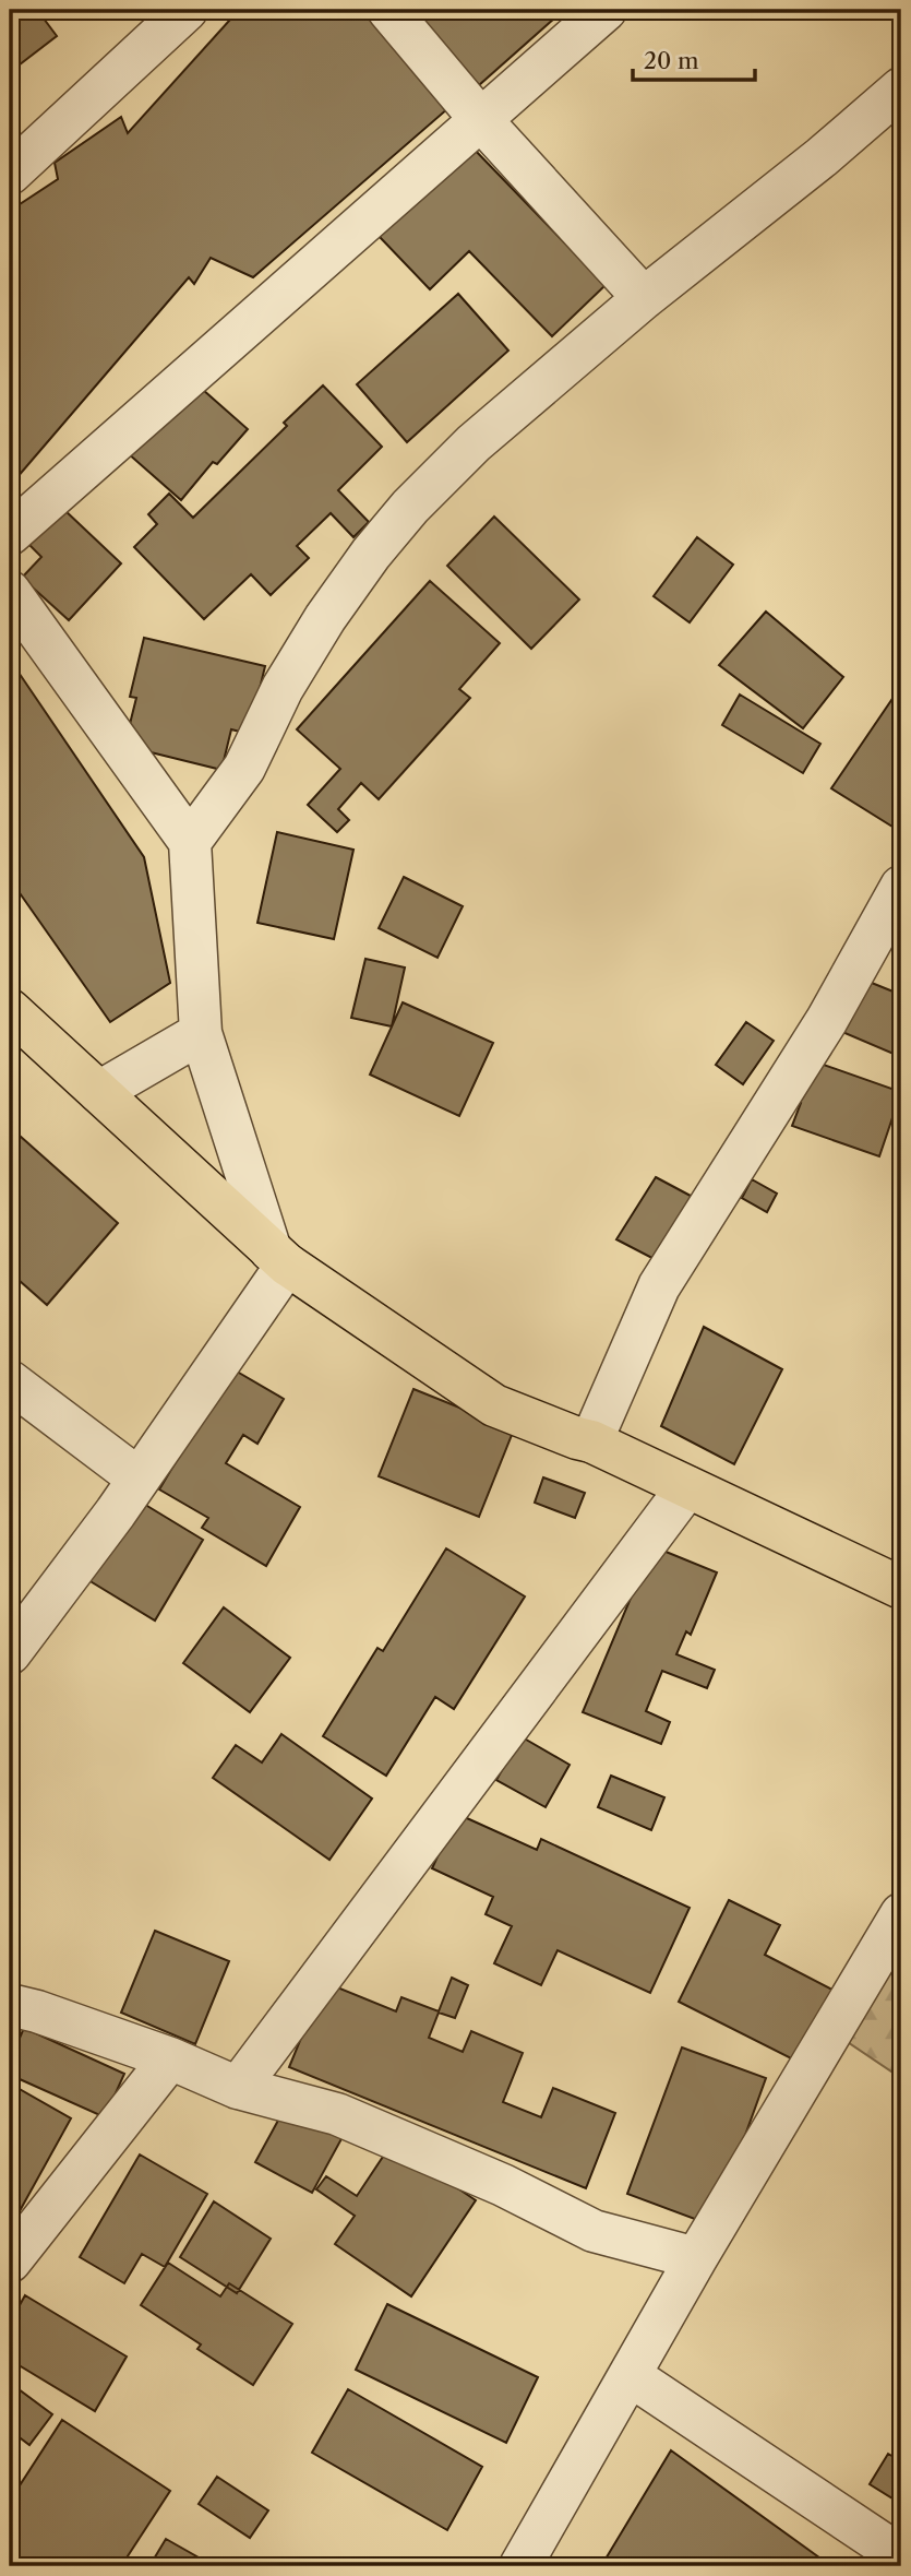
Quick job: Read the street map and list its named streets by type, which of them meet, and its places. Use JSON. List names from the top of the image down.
{
  "scale_bar": "20 m"
}
